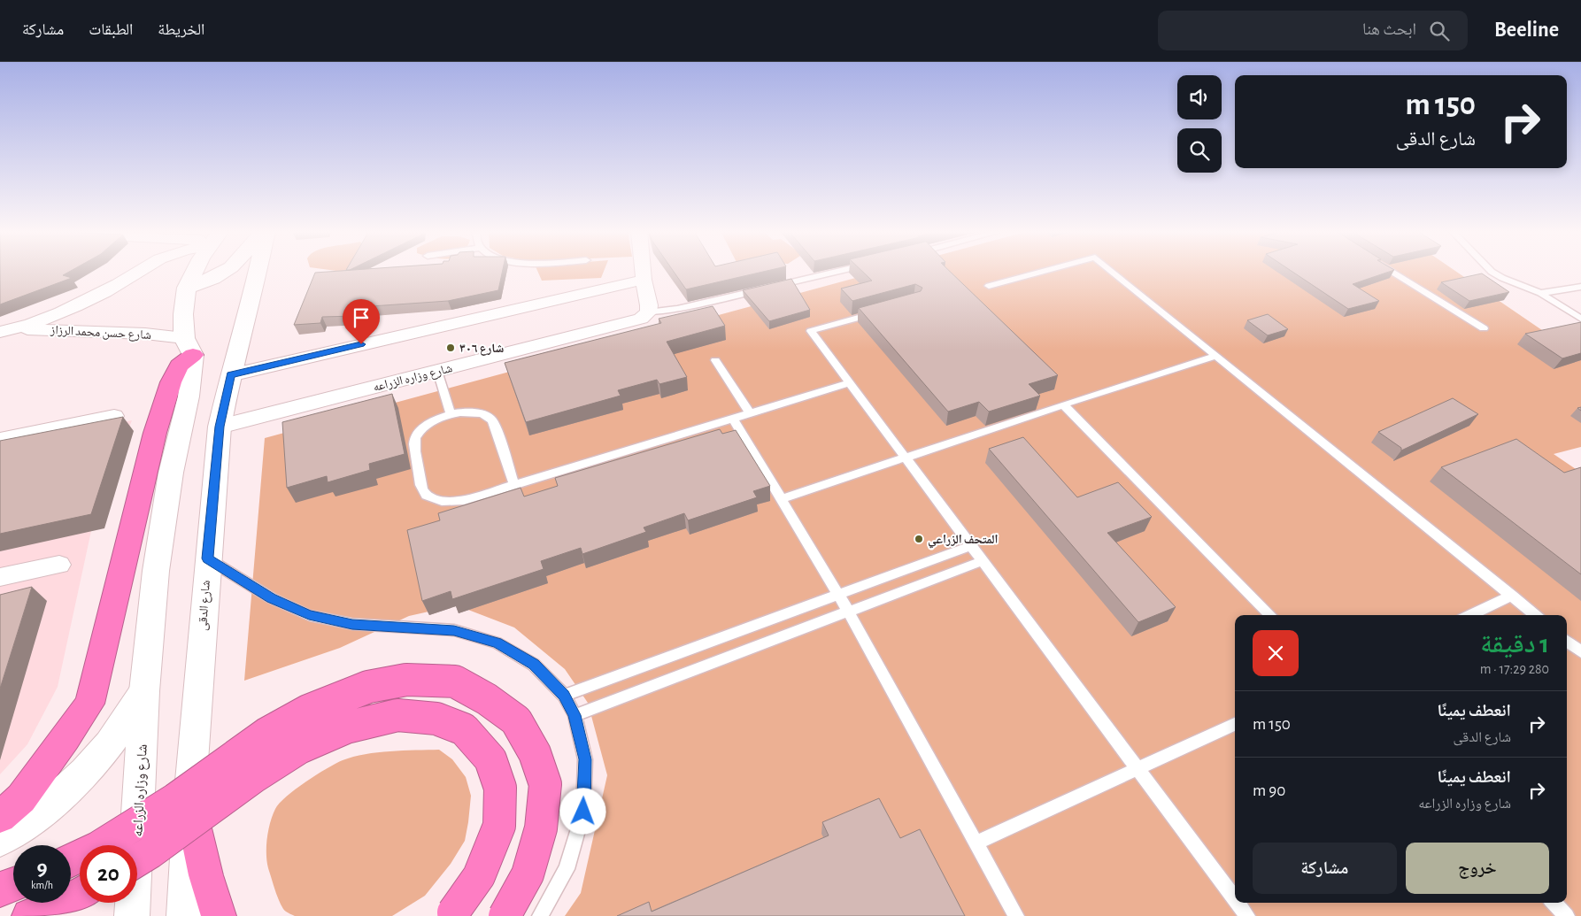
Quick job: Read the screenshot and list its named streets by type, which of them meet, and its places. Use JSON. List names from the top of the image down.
{
  "streets": {
    "main road": ["شارع وزاره الزراعه", "شارع الدقى"],
    "street": ["شارع حسن محمد الرزاز"]
  },
  "crossings": [
    ["شارع وزاره الزراعه", "شارع الدقى"]
  ],
  "places": ["شارع ٣٠٦", "المتحف الزراعي"],
  "page": {
    "header": "Beeline",
    "search": "ابحث هنا",
    "nav": ["الخريطة", "الطبقات", "مشاركة"],
    "turn": ["150 m", "شارع الدقى"],
    "heading": ["1 دقيقة", "280 m · 17:29"],
    "list": [
      {
        "name": "انعطف يمينًا",
        "note": "شارع الدقى",
        "value": "150 m"
      },
      {
        "name": "انعطف يمينًا",
        "note": "شارع وزاره الزراعه",
        "value": "90 m"
      }
    ],
    "buttons": ["خروج", "مشاركة"],
    "speed": "9 km/h",
    "limit": "20"
  }
}
